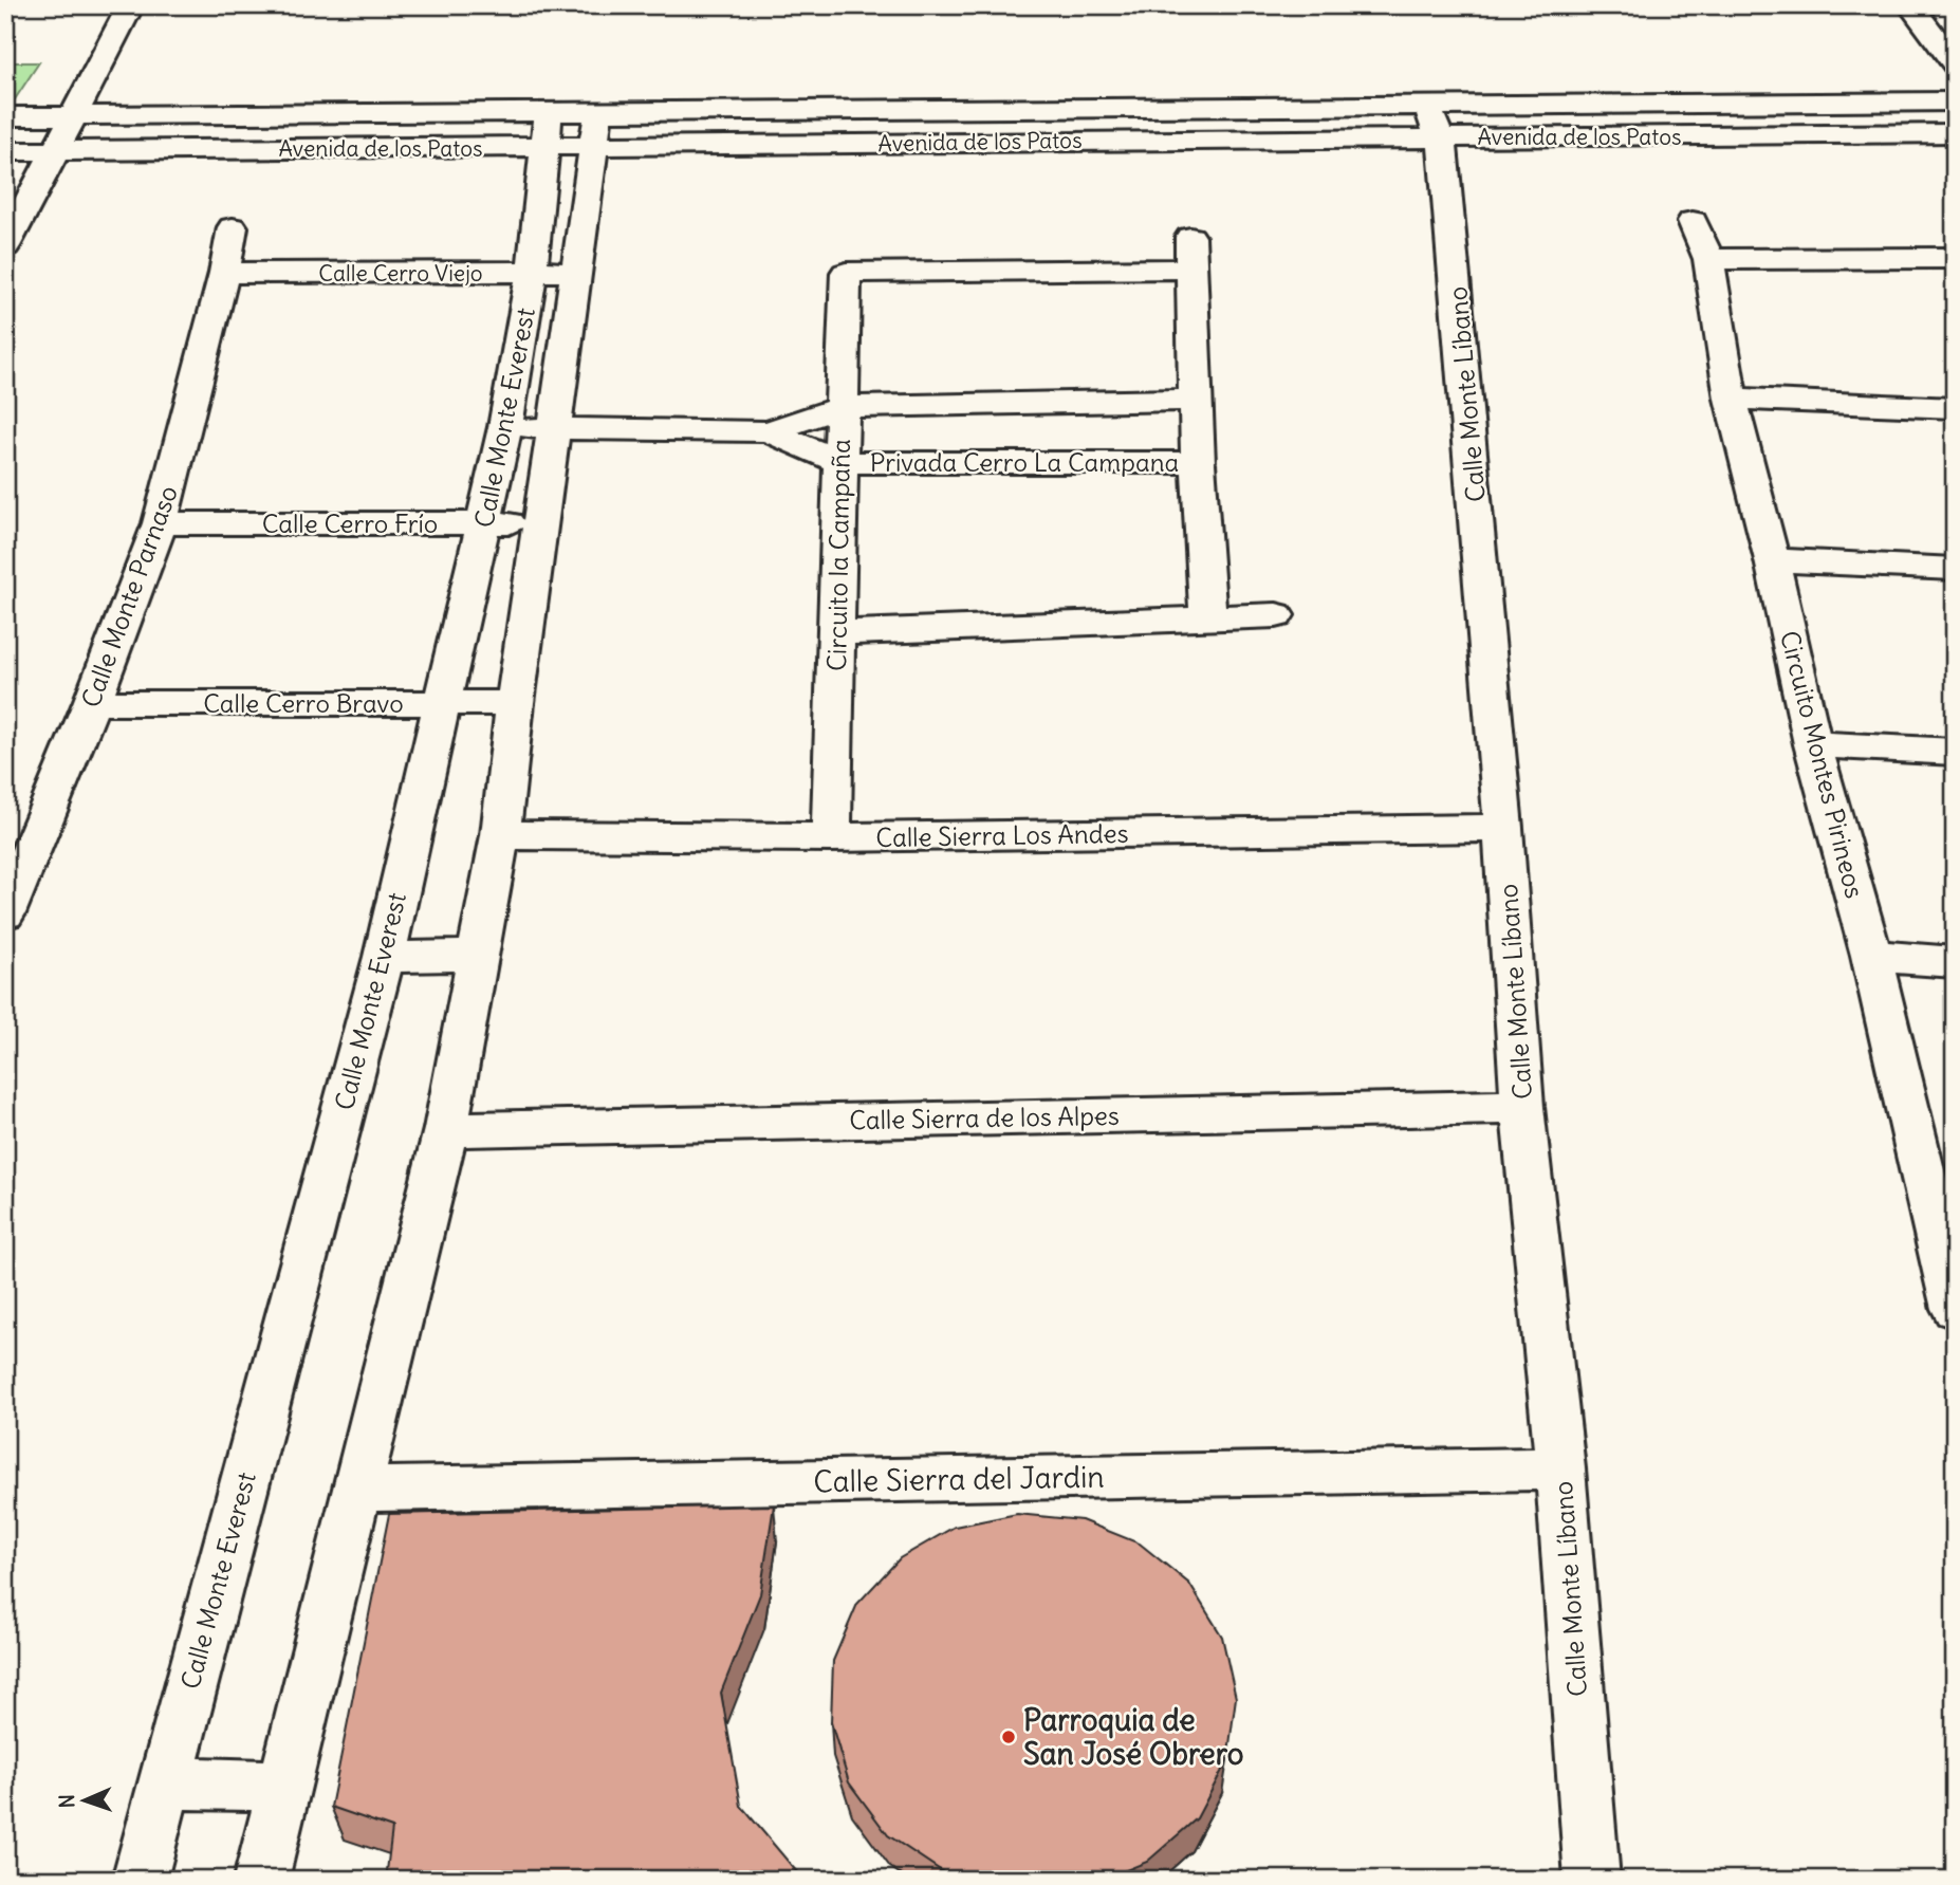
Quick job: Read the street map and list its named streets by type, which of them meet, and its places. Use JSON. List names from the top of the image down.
{
  "streets": {
    "street": [
      "Avenida de los Patos",
      "Calle Cerro Viejo",
      "Calle Monte Líbano",
      "Calle Monte Everest",
      "Privada Cerro La Campana",
      "Calle Cerro Frío",
      "Circuito la Campaña",
      "Calle Monte Parnaso",
      "Calle Cerro Bravo",
      "Circuito Montes Pirineos",
      "Calle Sierra Los Andes",
      "Calle Sierra de los Alpes",
      "Calle Sierra del Jardin"
    ]
  },
  "crossings": [
    ["Avenida de los Patos", "Calle Monte Líbano"],
    ["Avenida de los Patos", "Calle Monte Everest"],
    ["Calle Cerro Viejo", "Calle Monte Everest"],
    ["Calle Cerro Viejo", "Calle Monte Parnaso"],
    ["Calle Monte Líbano", "Calle Sierra Los Andes"],
    ["Calle Monte Líbano", "Calle Sierra de los Alpes"],
    ["Calle Monte Líbano", "Calle Sierra del Jardin"],
    ["Calle Monte Everest", "Privada Cerro La Campana"],
    ["Calle Monte Everest", "Calle Cerro Frío"],
    ["Calle Monte Everest", "Calle Cerro Bravo"],
    ["Calle Monte Everest", "Calle Sierra Los Andes"],
    ["Calle Monte Everest", "Calle Sierra de los Alpes"],
    ["Calle Monte Everest", "Calle Sierra del Jardin"],
    ["Privada Cerro La Campana", "Circuito la Campaña"],
    ["Calle Cerro Frío", "Calle Monte Parnaso"],
    ["Circuito la Campaña", "Calle Sierra Los Andes"],
    ["Calle Monte Parnaso", "Calle Cerro Bravo"]
  ],
  "places": ["Parroquia de San José Obrero"],
  "north": "left"
}
